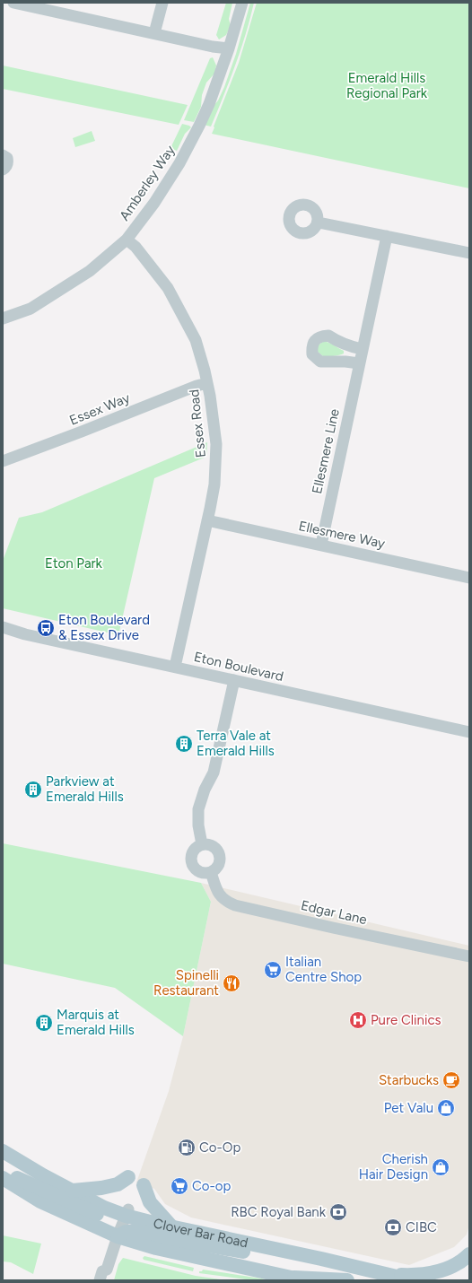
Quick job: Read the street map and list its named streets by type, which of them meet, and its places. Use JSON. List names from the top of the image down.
{
  "streets": {
    "main road": ["Clover Bar Road"],
    "street": [
      "Amberley Way",
      "Essex Way",
      "Essex Road",
      "Ellesmere Line",
      "Ellesmere Way",
      "Eton Boulevard",
      "Edgar Lane"
    ]
  },
  "crossings": [
    ["Amberley Way", "Essex Road"],
    ["Essex Way", "Essex Road"],
    ["Essex Road", "Ellesmere Way"],
    ["Essex Road", "Eton Boulevard"],
    ["Ellesmere Line", "Ellesmere Way"]
  ],
  "parks": ["Emerald Hills Regional Park", "Eton Park"],
  "places": {
    "bus stop": ["Eton Boulevard & Essex Drive"],
    "building": ["Terra Vale at Emerald Hills", "Parkview at Emerald Hills", "Marquis at Emerald Hills"],
    "supermarket": ["Italian Centre Shop", "Co-op"],
    "restaurant": ["Spinelli Restaurant"],
    "hospital": ["Pure Clinics"],
    "cafe": ["Starbucks"],
    "shop": ["Pet Valu", "Cherish Hair Design"],
    "fuel station": ["Co-Op"],
    "bank": ["RBC Royal Bank", "CIBC"]
  }
}
